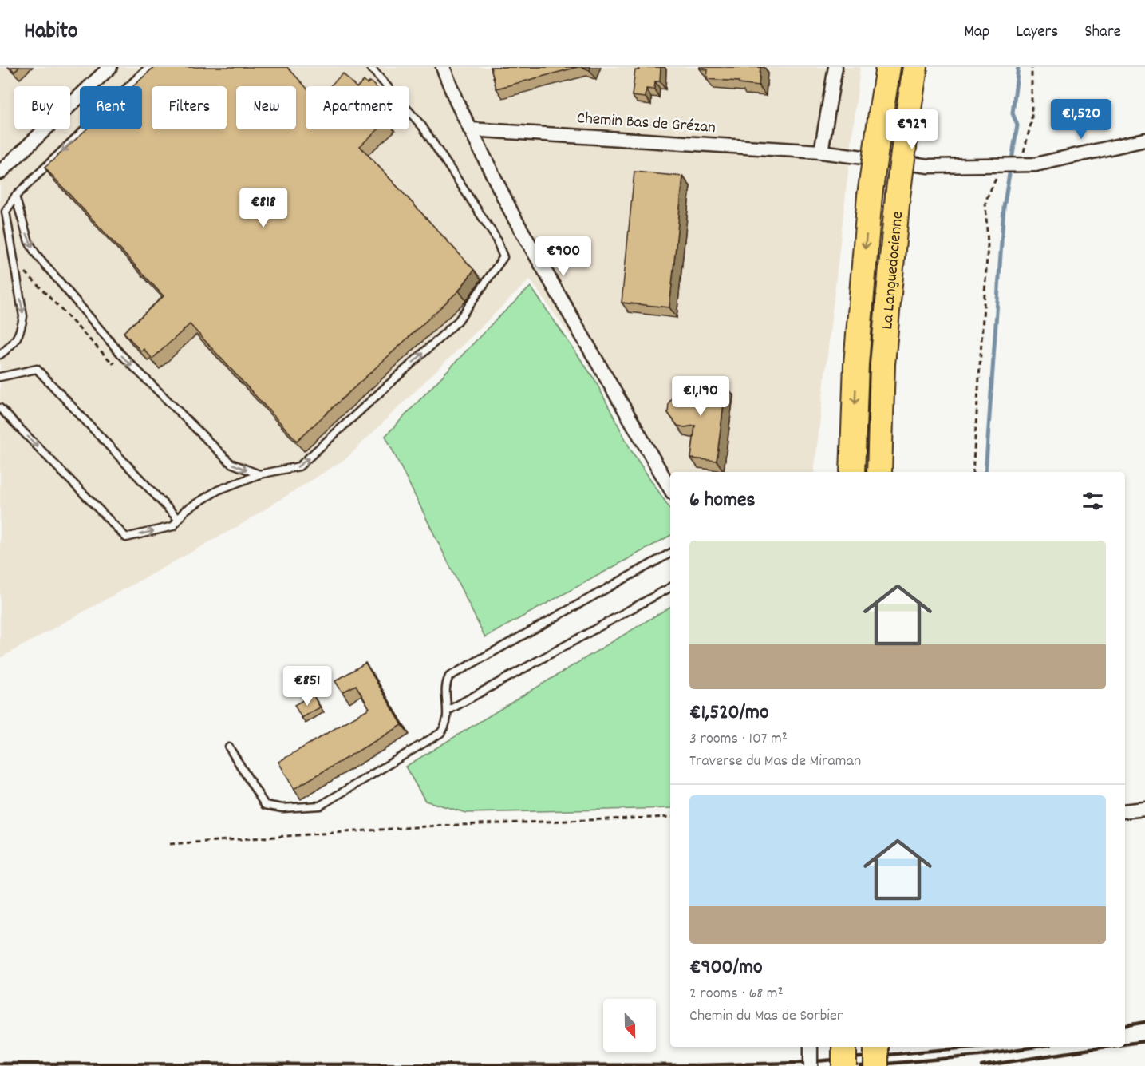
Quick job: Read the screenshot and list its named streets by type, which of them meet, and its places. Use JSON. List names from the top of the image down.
{
  "streets": {
    "highway": ["La Languedocienne"],
    "street": ["Chemin Bas de Grézan"]
  },
  "north": "bottom",
  "page": {
    "header": "Habito",
    "nav": ["Map", "Layers", "Share"],
    "chip": [
      "Buy",
      "Rent",
      "Filters",
      "New",
      "Apartment"
    ],
    "price": [
      "€1,520",
      "€929",
      "€818",
      "€900",
      "€1,190",
      "€851"
    ],
    "heading": "6 homes",
    "list": [
      {
        "name": "€1,520/mo",
        "note": "3 rooms · 107 m² · Traverse du Mas de Miraman"
      },
      {
        "name": "€900/mo",
        "note": "2 rooms · 68 m² · Chemin du Mas de Sorbier"
      }
    ]
  }
}
